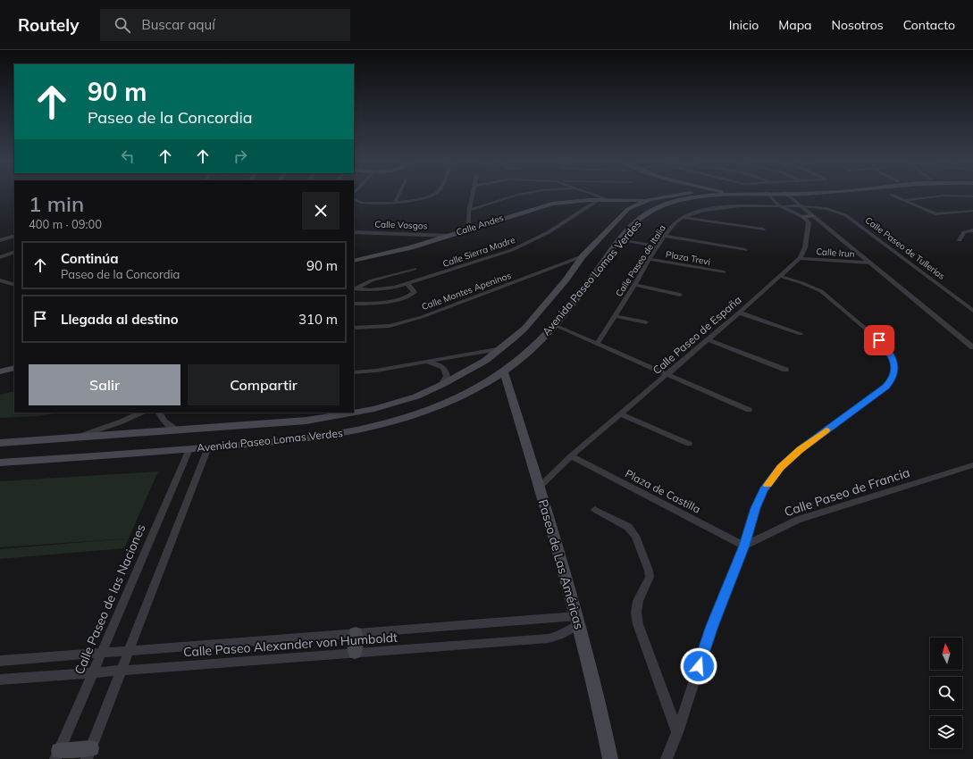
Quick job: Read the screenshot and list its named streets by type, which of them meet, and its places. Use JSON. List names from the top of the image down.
{
  "streets": {
    "main road": ["Calle Andes", "Avenida Paseo Lomas Verdes", "Paseo de Las Américas"],
    "street": [
      "Calle Vosgos",
      "Calle Paseo de Tullerias",
      "Calle Sierra Madre",
      "Calle Irun",
      "Plaza Trevi",
      "Calle Paseo de Italia",
      "Calle Montes Apeninos",
      "Calle Paseo de España",
      "Plaza de Castilla",
      "Calle Paseo de Francia",
      "Calle Paseo de las Naciones",
      "Calle Paseo Alexander von Humboldt"
    ]
  },
  "crossings": [
    ["Calle Vosgos", "Calle Andes"],
    ["Calle Andes", "Calle Sierra Madre"],
    ["Calle Andes", "Avenida Paseo Lomas Verdes"],
    ["Calle Paseo de Tullerias", "Calle Paseo de Italia"],
    ["Calle Irun", "Calle Paseo de España"],
    ["Plaza Trevi", "Calle Paseo de Italia"],
    ["Avenida Paseo Lomas Verdes", "Calle Montes Apeninos"],
    ["Avenida Paseo Lomas Verdes", "Paseo de Las Américas"],
    ["Avenida Paseo Lomas Verdes", "Calle Paseo de las Naciones"],
    ["Calle Paseo de España", "Plaza de Castilla"],
    ["Calle Paseo de España", "Paseo de Las Américas"],
    ["Plaza de Castilla", "Calle Paseo de Francia"],
    ["Paseo de Las Américas", "Calle Paseo Alexander von Humboldt"],
    ["Calle Paseo de las Naciones", "Calle Paseo Alexander von Humboldt"]
  ],
  "north": "top",
  "page": {
    "header": "Routely",
    "search": "Buscar aquí",
    "nav": [
      "Inicio",
      "Mapa",
      "Nosotros",
      "Contacto"
    ],
    "turn": ["90 m", "Paseo de la Concordia"],
    "heading": ["1 min", "400 m · 09:00"],
    "list": [
      {
        "name": "Continúa",
        "note": "Paseo de la Concordia",
        "value": "90 m"
      },
      {
        "name": "Llegada al destino",
        "value": "310 m"
      }
    ],
    "buttons": ["Salir", "Compartir"]
  }
}
